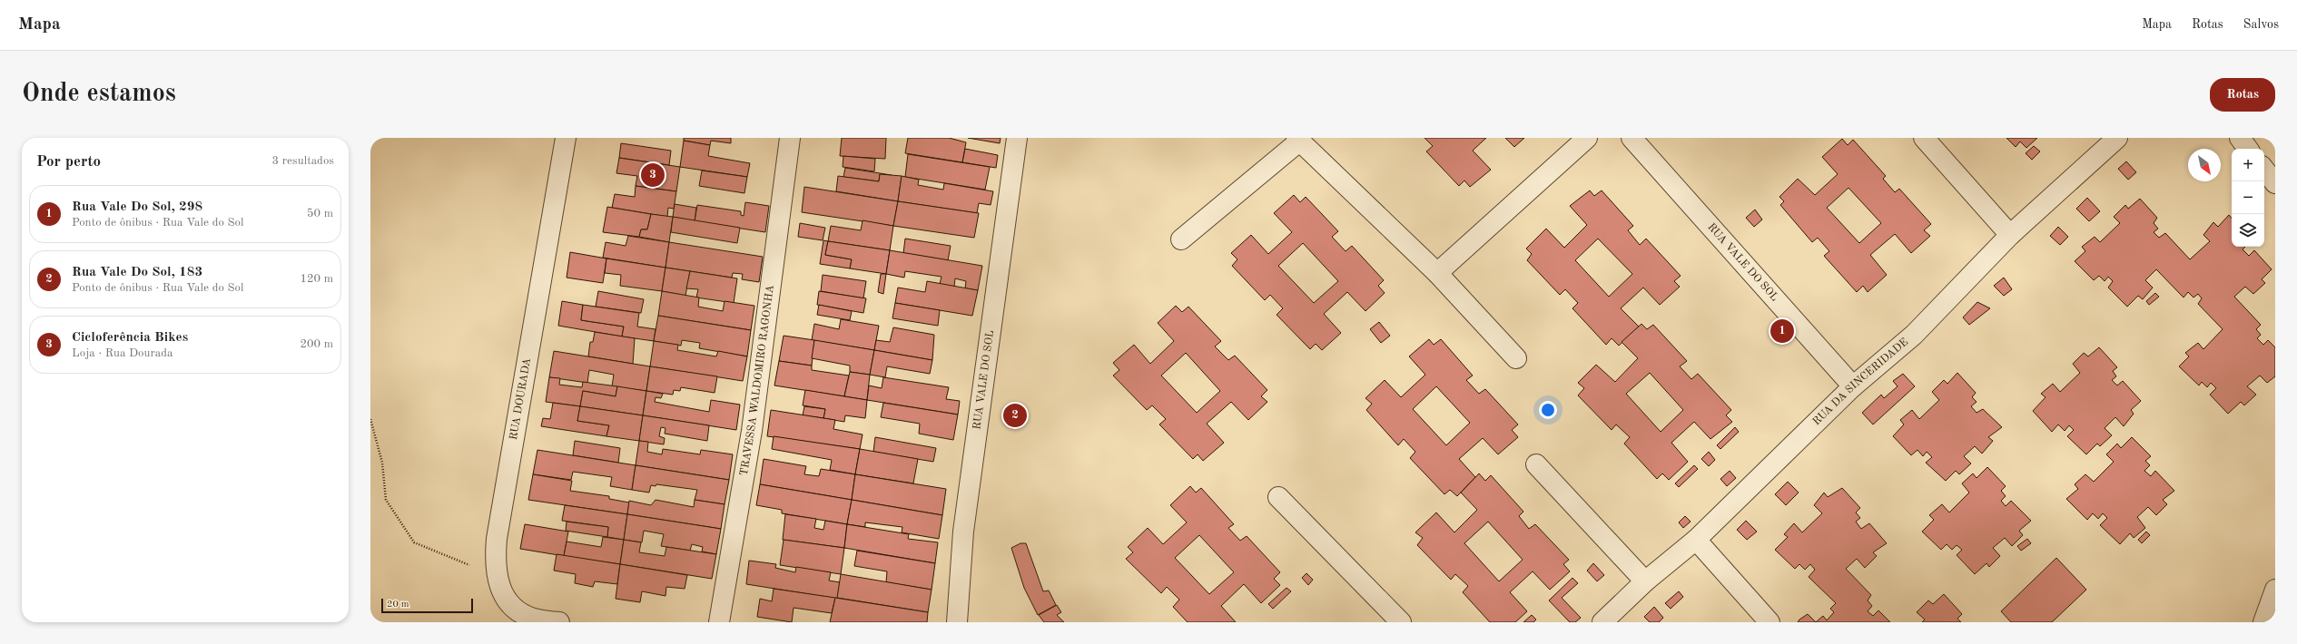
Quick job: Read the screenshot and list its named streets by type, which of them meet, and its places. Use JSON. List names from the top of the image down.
{
  "streets": {
    "street": [
      "RUA VALE DO SOL",
      "TRAVESSA WALDOMIRO RAGONHA",
      "RUA DA SINCERIDADE",
      "RUA DOURADA"
    ]
  },
  "crossings": [
    ["RUA VALE DO SOL", "RUA DA SINCERIDADE"]
  ],
  "scale_bar": "20 m",
  "north": "bottom right",
  "page": {
    "header": "Mapa",
    "nav": ["Mapa", "Rotas", "Salvos"],
    "buttons": "Rotas",
    "title": "Onde estamos",
    "heading": ["Por perto", "3 resultados"],
    "map_buttons": ["+", "−"],
    "pins": ["3", "1", "2"],
    "list": [
      {
        "mark": "1",
        "name": "Rua Vale Do Sol, 298",
        "note": "Ponto de ônibus · Rua Vale do Sol",
        "value": "50 m"
      },
      {
        "mark": "2",
        "name": "Rua Vale Do Sol, 183",
        "note": "Ponto de ônibus · Rua Vale do Sol",
        "value": "120 m"
      },
      {
        "mark": "3",
        "name": "Cicloferência Bikes",
        "note": "Loja · Rua Dourada",
        "value": "200 m"
      }
    ],
    "scale": "20 m"
  }
}
